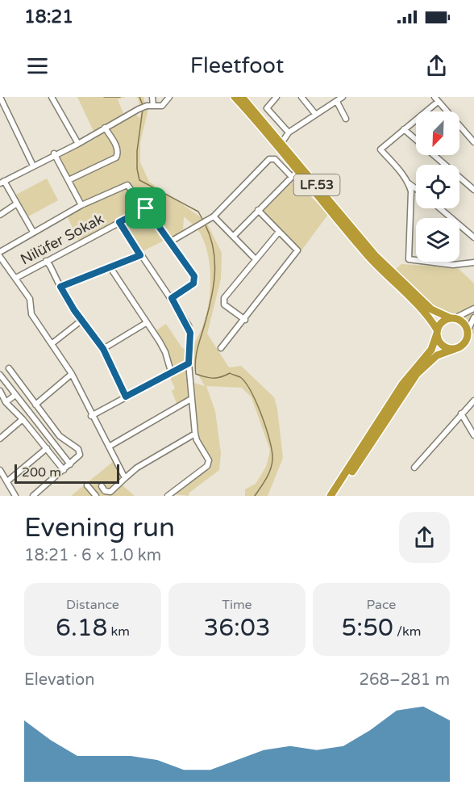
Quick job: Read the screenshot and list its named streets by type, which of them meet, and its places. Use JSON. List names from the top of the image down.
{
  "streets": {
    "highway": ["LF.53"],
    "street": ["Nilüfer Sokak"]
  },
  "scale_bar": "200 m",
  "north": "bottom left",
  "page": {
    "status": "18:21",
    "header": "Fleetfoot",
    "scale": "200 m",
    "heading": ["Evening run", "18:21 · 6 × 1.0 km"],
    "stats": [
      ["Distance", "6.18 km"],
      ["Time", "36:03"],
      ["Pace", "5:50 /km"]
    ],
    "chart": ["Elevation", "268–281 m"]
  }
}
